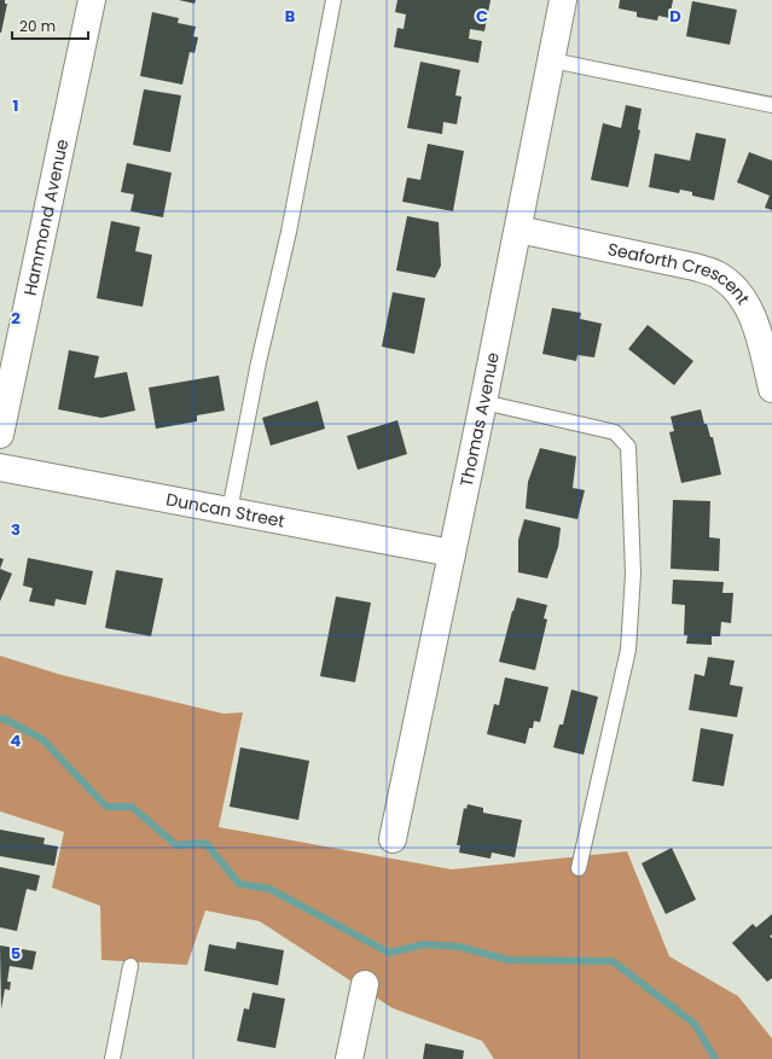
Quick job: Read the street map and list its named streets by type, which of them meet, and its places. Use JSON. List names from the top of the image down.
{
  "streets": {
    "street": [
      "Hammond Avenue",
      "Seaforth Crescent",
      "Thomas Avenue",
      "Duncan Street"
    ]
  },
  "crossings": [
    ["Seaforth Crescent", "Thomas Avenue"],
    ["Thomas Avenue", "Duncan Street"]
  ],
  "scale_bar": "20 m",
  "grid": {
    "columns": ["B", "C", "D"],
    "rows": [
      "1",
      "2",
      "3",
      "4",
      "5"
    ]
  }
}
